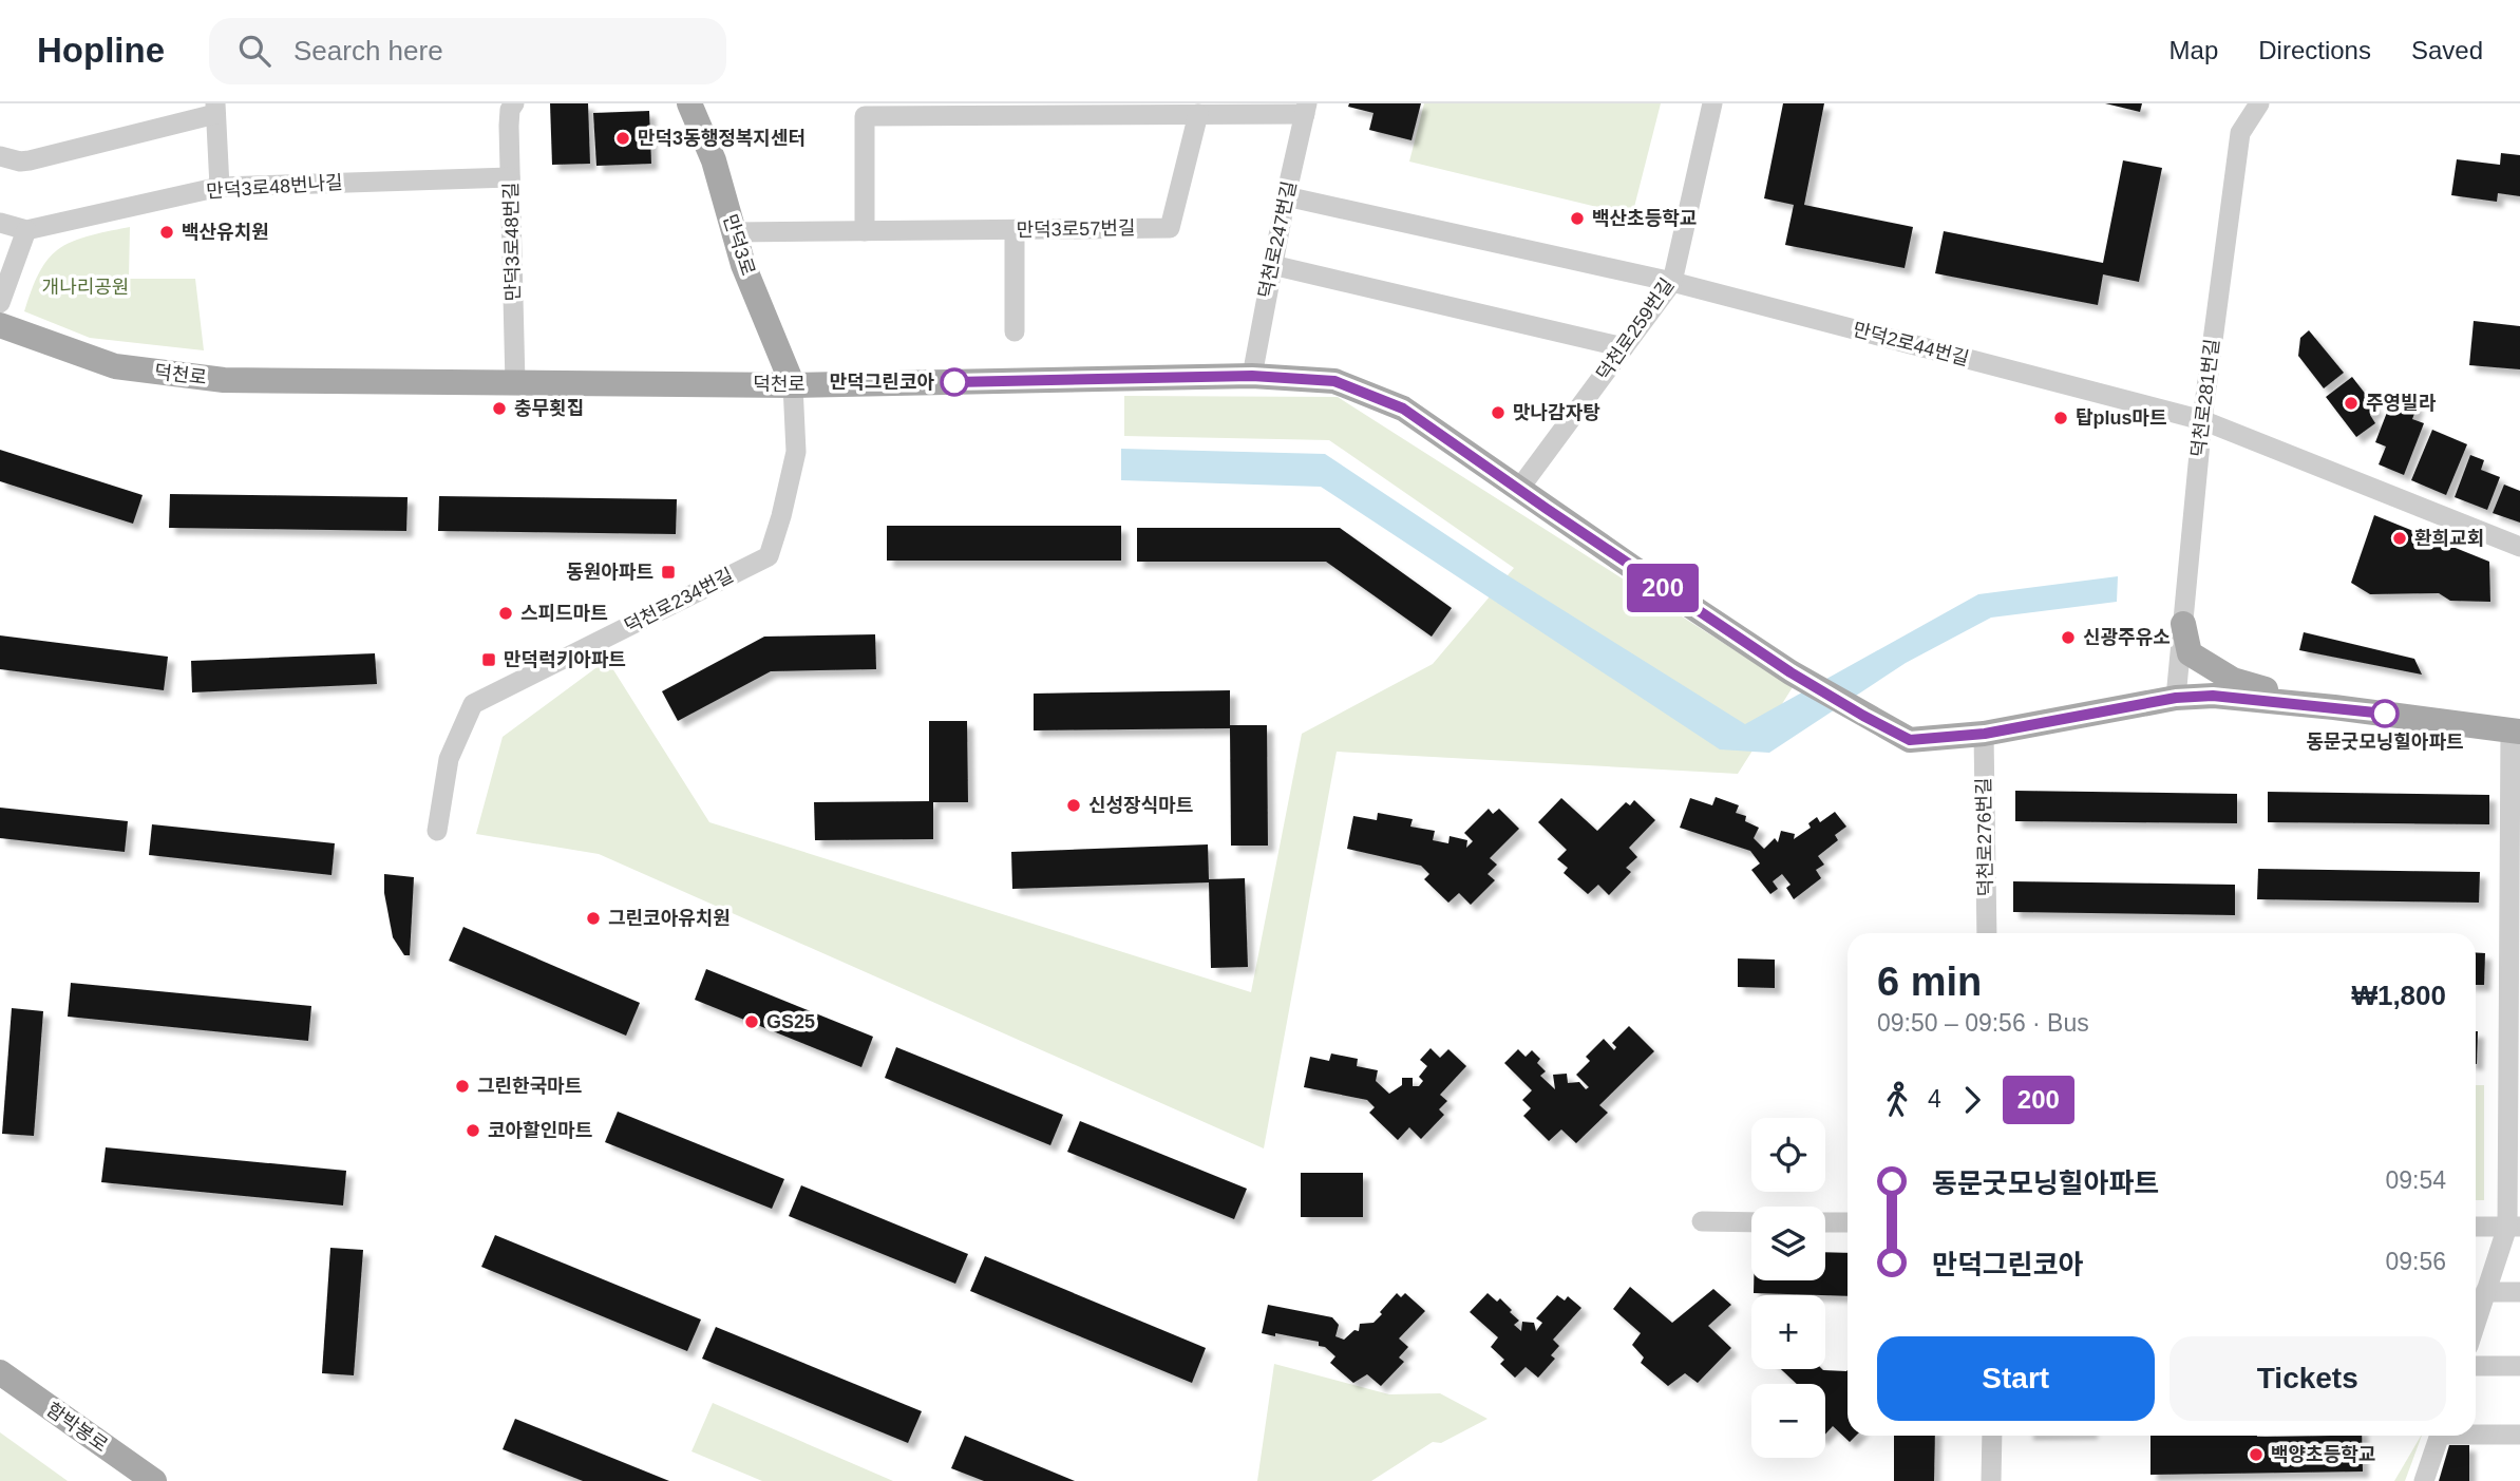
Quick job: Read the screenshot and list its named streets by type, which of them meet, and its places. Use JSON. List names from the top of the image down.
{
  "streets": {
    "main road": ["만덕3로", "덕천로", "함박봉로"],
    "street": [
      "만덕3로48번나길",
      "만덕3로57번길",
      "덕천로247번길",
      "만덕3로48번길",
      "덕천로259번길",
      "만덕2로44번길",
      "덕천로281번길",
      "덕천로234번길",
      "덕천로276번길"
    ]
  },
  "crossings": [
    ["만덕3로48번나길", "만덕3로48번길"],
    ["만덕3로57번길", "만덕3로"],
    ["덕천로247번길", "만덕2로44번길"],
    ["덕천로247번길", "덕천로"],
    ["만덕3로48번길", "덕천로"],
    ["만덕3로", "덕천로"],
    ["만덕3로", "덕천로234번길"],
    ["덕천로259번길", "만덕2로44번길"],
    ["덕천로259번길", "덕천로"],
    ["만덕2로44번길", "덕천로281번길"],
    ["덕천로", "덕천로281번길"],
    ["덕천로", "덕천로234번길"],
    ["덕천로", "덕천로276번길"]
  ],
  "parks": ["개나리공원"],
  "places": {
    "other": [
      "만덕3동행정복지센터",
      "백산초등학교",
      "백산유치원",
      "만덕그린코아",
      "주영빌라",
      "충무횟집",
      "맛나감자탕",
      "탑plus마트",
      "환희교회",
      "스피드마트",
      "신광주유소",
      "동문굿모닝힐아파트",
      "신성장식마트",
      "그린코아유치원",
      "GS25",
      "그린한국마트",
      "코아할인마트",
      "백양초등학교"
    ],
    "transit": ["동원아파트", "만덕럭키아파트"]
  },
  "lines": ["bus line 200"],
  "page": {
    "header": "Hopline",
    "search": "Search here",
    "nav": ["Map", "Directions", "Saved"],
    "on_map": "200",
    "heading": ["6 min", "09:50 – 09:56 · Bus", "₩1,800"],
    "legs": ["4", "200"],
    "map_buttons": ["+", "−"],
    "list": [
      {
        "name": "동문굿모닝힐아파트",
        "value": "09:54"
      },
      {
        "name": "만덕그린코아",
        "value": "09:56"
      }
    ],
    "buttons": ["Start", "Tickets"]
  }
}
